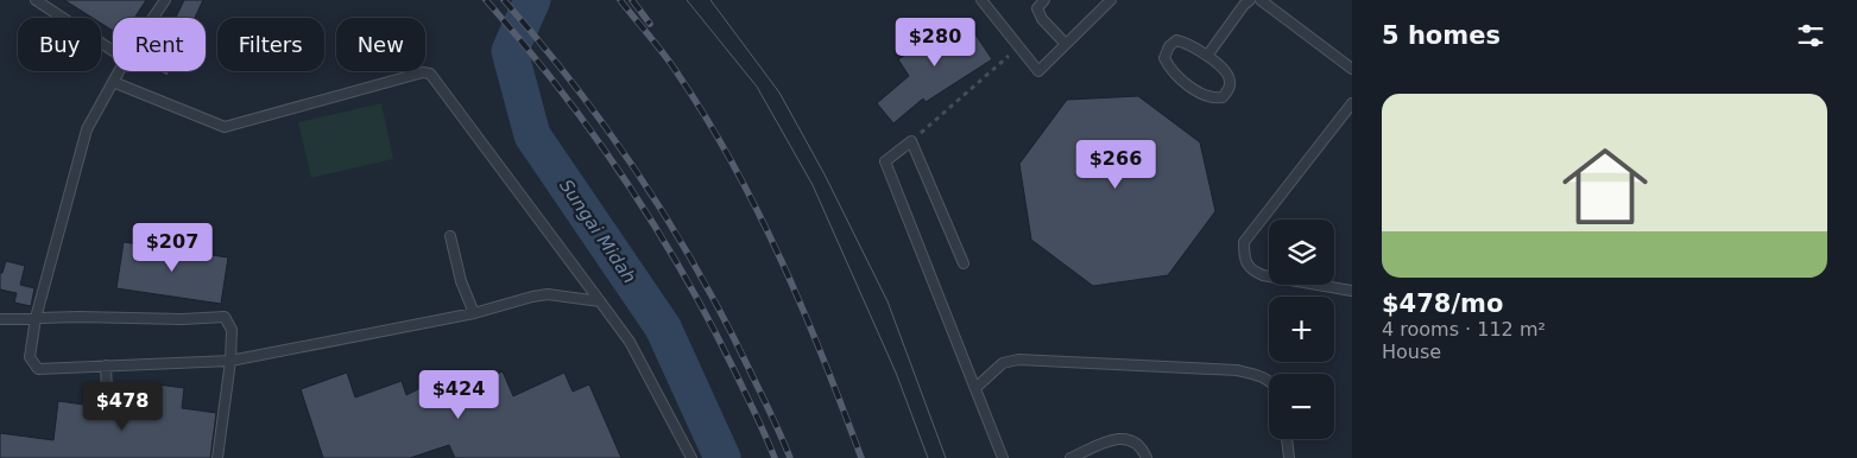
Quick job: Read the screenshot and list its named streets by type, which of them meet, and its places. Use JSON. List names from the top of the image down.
{
  "water": ["Sungai Midah"],
  "page": {
    "heading": "5 homes",
    "price": [
      "$280",
      "$266",
      "$207",
      "$424",
      "$478"
    ],
    "chip": [
      "Buy",
      "Rent",
      "Filters",
      "New"
    ],
    "list": [
      {
        "name": "$478/mo",
        "note": "4 rooms · 112 m² · House"
      }
    ],
    "map_buttons": ["+", "−"]
  }
}
